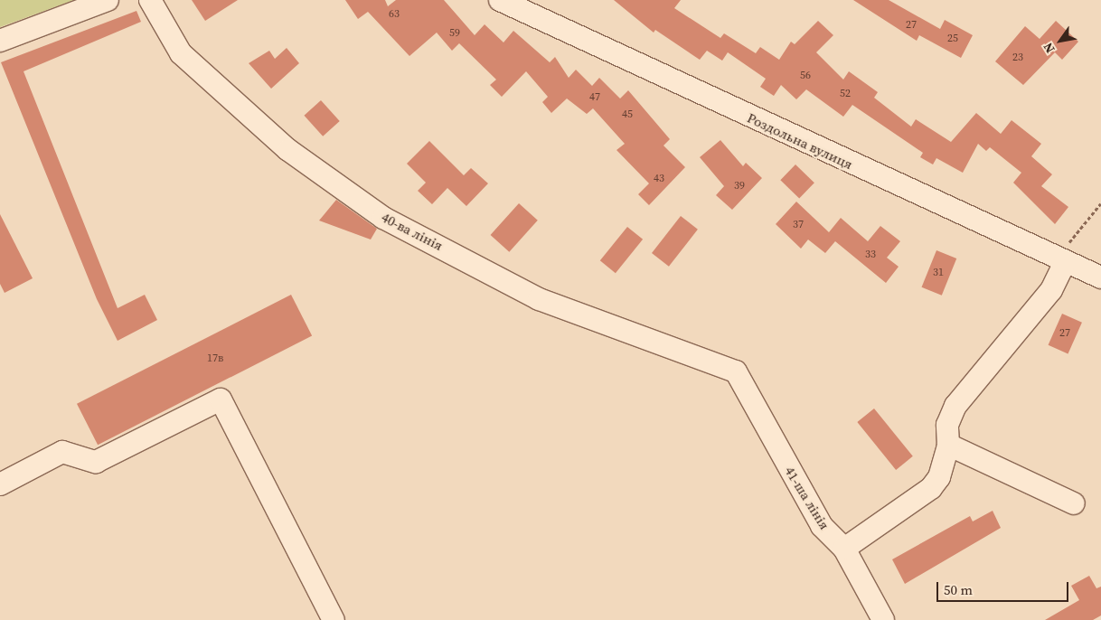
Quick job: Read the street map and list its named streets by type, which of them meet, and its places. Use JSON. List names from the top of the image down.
{
  "streets": {
    "street": ["Роздольна вулиця", "40-ва лінія", "41-ша лінія"]
  },
  "crossings": [
    ["40-ва лінія", "41-ша лінія"]
  ],
  "house_numbers": [
    "63",
    "27",
    "59",
    "25",
    "23",
    "56",
    "52",
    "47",
    "45",
    "43",
    "39",
    "37",
    "33",
    "31",
    "27",
    "17в"
  ],
  "scale_bar": "50 m",
  "north": "bottom left"
}
